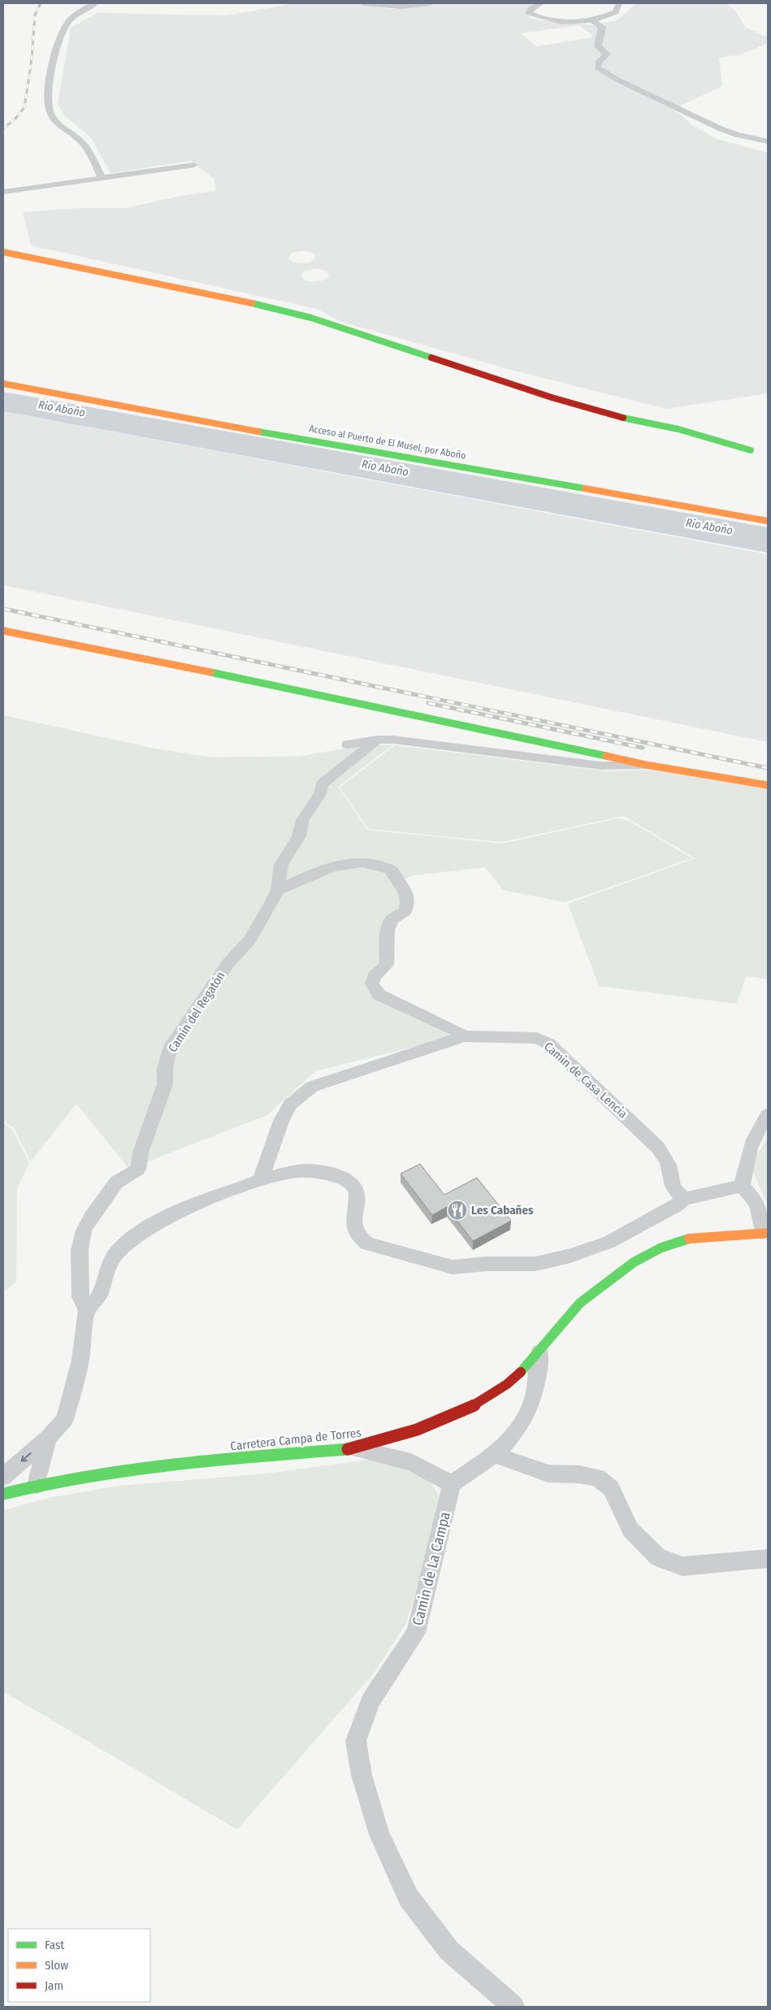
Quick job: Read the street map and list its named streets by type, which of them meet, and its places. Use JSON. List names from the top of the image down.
{
  "streets": {
    "street": [
      "Acceso al Puerto de El Musel, por Aboño",
      "Camín del Regatón",
      "Camin de Casa Lencia",
      "Carretera Campa de Torres",
      "Camin de La Campa"
    ]
  },
  "crossings": [
    ["Camín del Regatón", "Camin de Casa Lencia"]
  ],
  "water": ["Rio Aboño"],
  "places": {
    "restaurant": ["Les Cabañes"]
  },
  "legend": ["Fast", "Slow", "Jam"]
}
